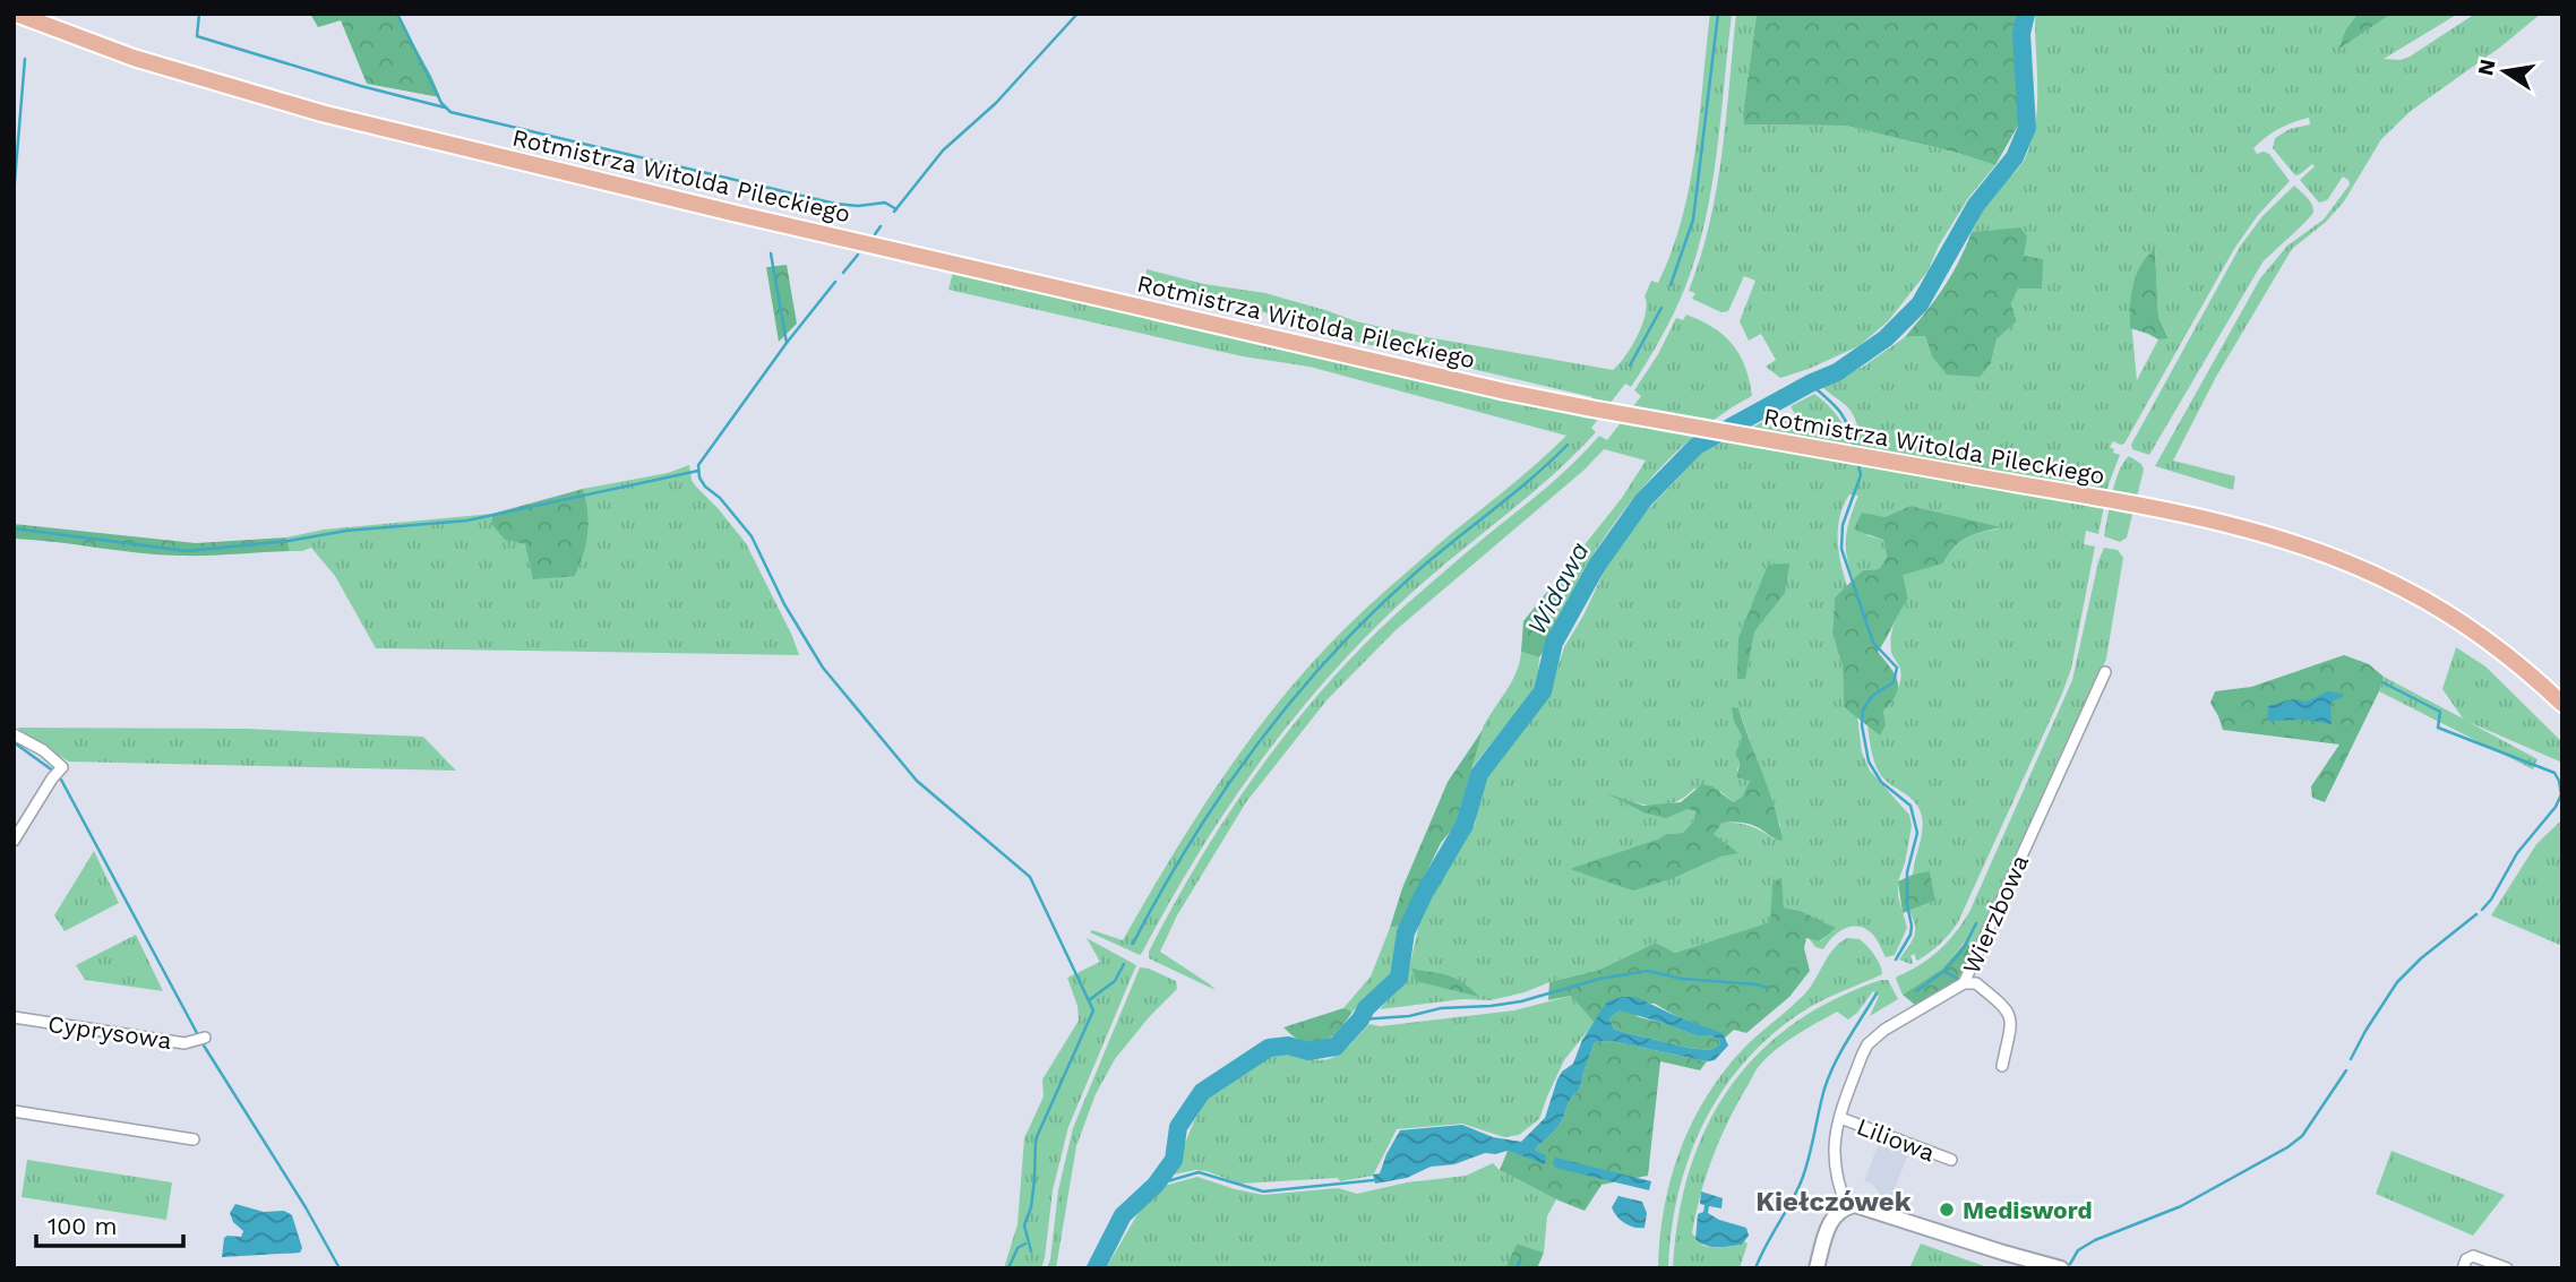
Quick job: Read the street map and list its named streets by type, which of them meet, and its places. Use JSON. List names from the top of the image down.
{
  "streets": {
    "main road": ["Rotmistrza Witolda Pileckiego"],
    "street": ["Wierzbowa", "Cyprysowa", "Liliowa"]
  },
  "crossings": [
    ["Wierzbowa", "Liliowa"]
  ],
  "districts": ["Kiełczówek"],
  "water": ["Widawa"],
  "places": ["Medisword"],
  "scale_bar": "100 m",
  "north": "left"
}
